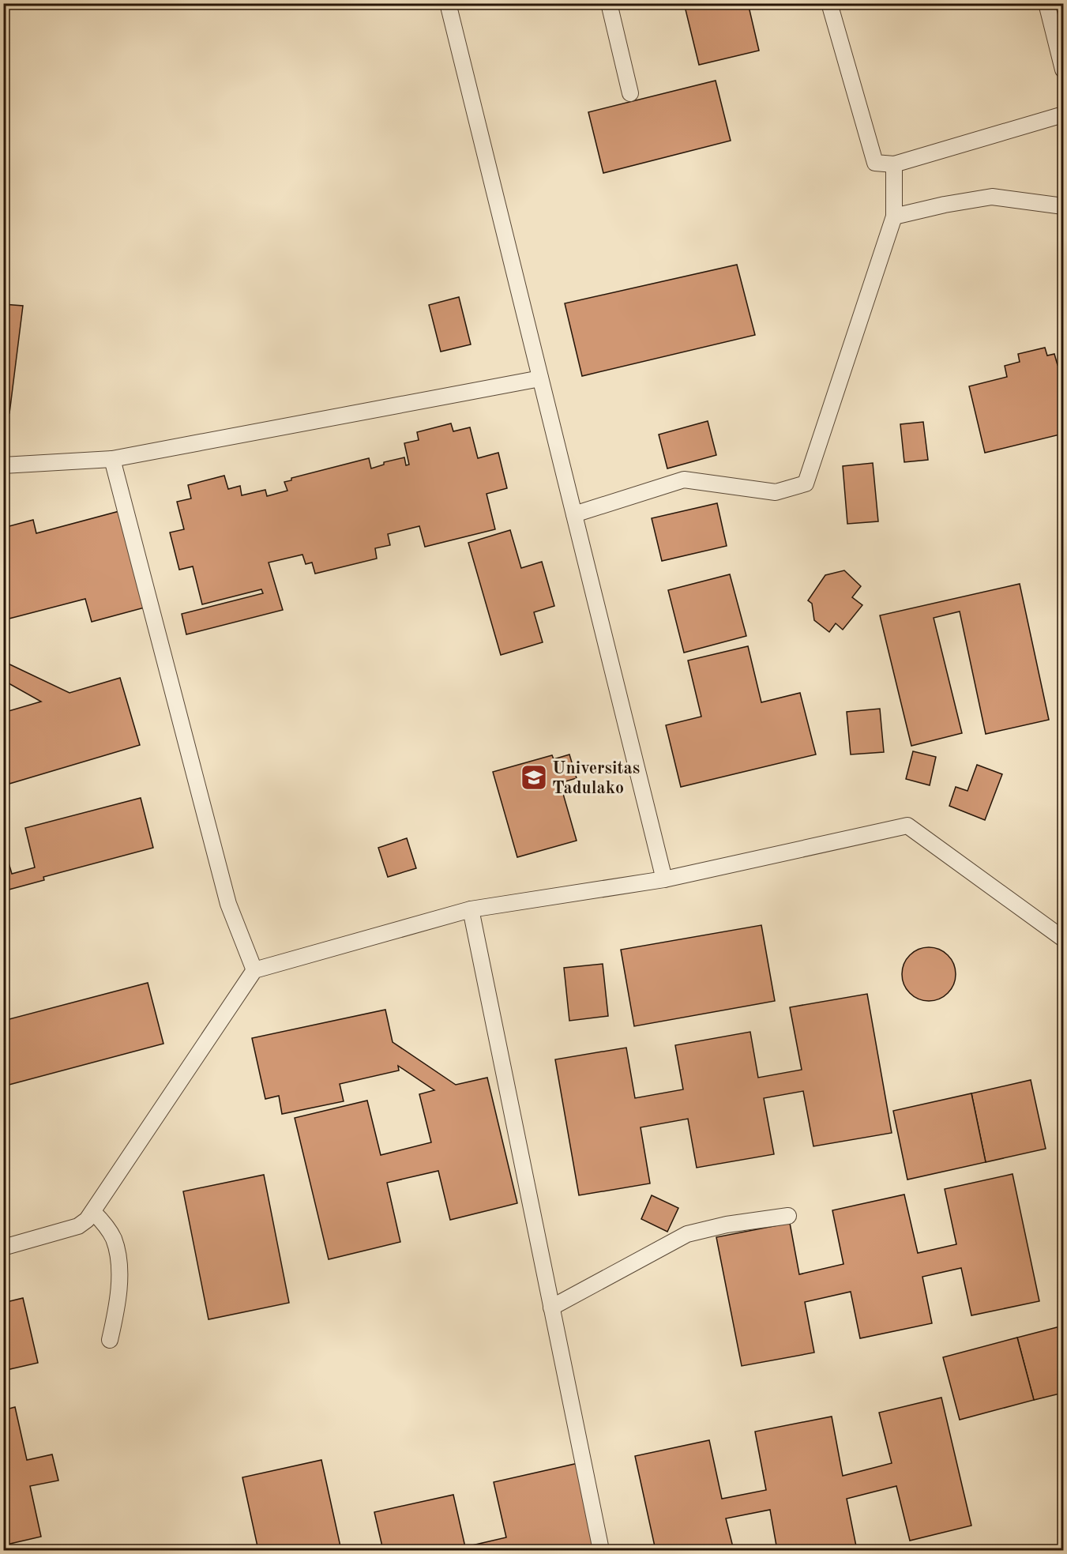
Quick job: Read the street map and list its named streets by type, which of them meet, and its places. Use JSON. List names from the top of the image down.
{
  "places": {
    "school or university": ["Universitas Tadulako"]
  }
}
